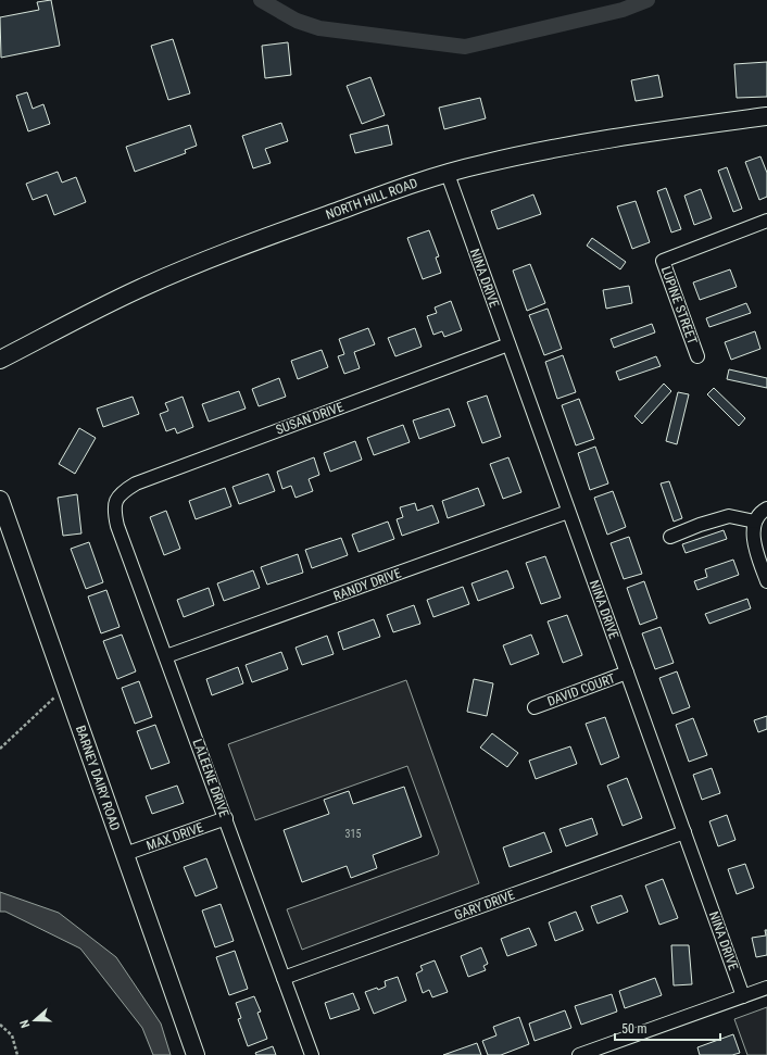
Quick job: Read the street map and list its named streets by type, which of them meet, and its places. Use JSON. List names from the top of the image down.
{
  "streets": {
    "street": [
      "NORTH HILL ROAD",
      "NINA DRIVE",
      "LUPINE STREET",
      "SUSAN DRIVE",
      "RANDY DRIVE",
      "DAVID COURT",
      "BARNEY DAIRY ROAD",
      "LALEENE DRIVE",
      "MAX DRIVE",
      "GARY DRIVE"
    ]
  },
  "crossings": [
    ["NORTH HILL ROAD", "NINA DRIVE"],
    ["NINA DRIVE", "SUSAN DRIVE"],
    ["NINA DRIVE", "RANDY DRIVE"],
    ["NINA DRIVE", "DAVID COURT"],
    ["NINA DRIVE", "GARY DRIVE"],
    ["SUSAN DRIVE", "LALEENE DRIVE"],
    ["RANDY DRIVE", "LALEENE DRIVE"],
    ["BARNEY DAIRY ROAD", "MAX DRIVE"],
    ["LALEENE DRIVE", "MAX DRIVE"],
    ["LALEENE DRIVE", "GARY DRIVE"]
  ],
  "house_numbers": ["315"],
  "scale_bar": "50 m",
  "north": "left"
}
